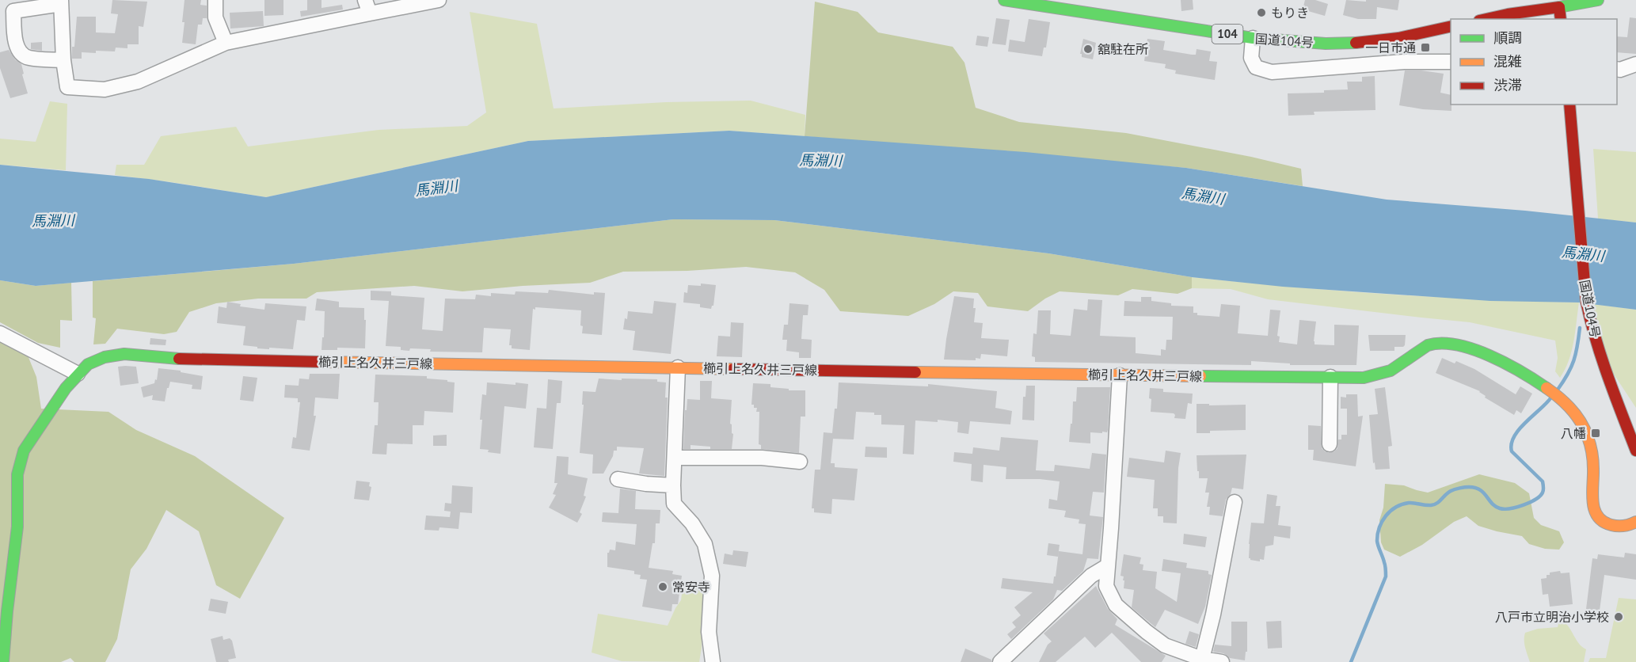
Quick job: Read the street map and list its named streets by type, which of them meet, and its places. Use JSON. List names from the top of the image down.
{
  "streets": {
    "main road": ["104", "国道104号", "櫛引上名久井三戸線"]
  },
  "water": ["馬淵川"],
  "places": {
    "other": [
      "もりき",
      "舘駐在所",
      "常安寺",
      "八戸市立明治小学校"
    ],
    "transit": ["一日市通", "八幡"]
  },
  "legend": ["順調", "混雑", "渋滞"]
}
